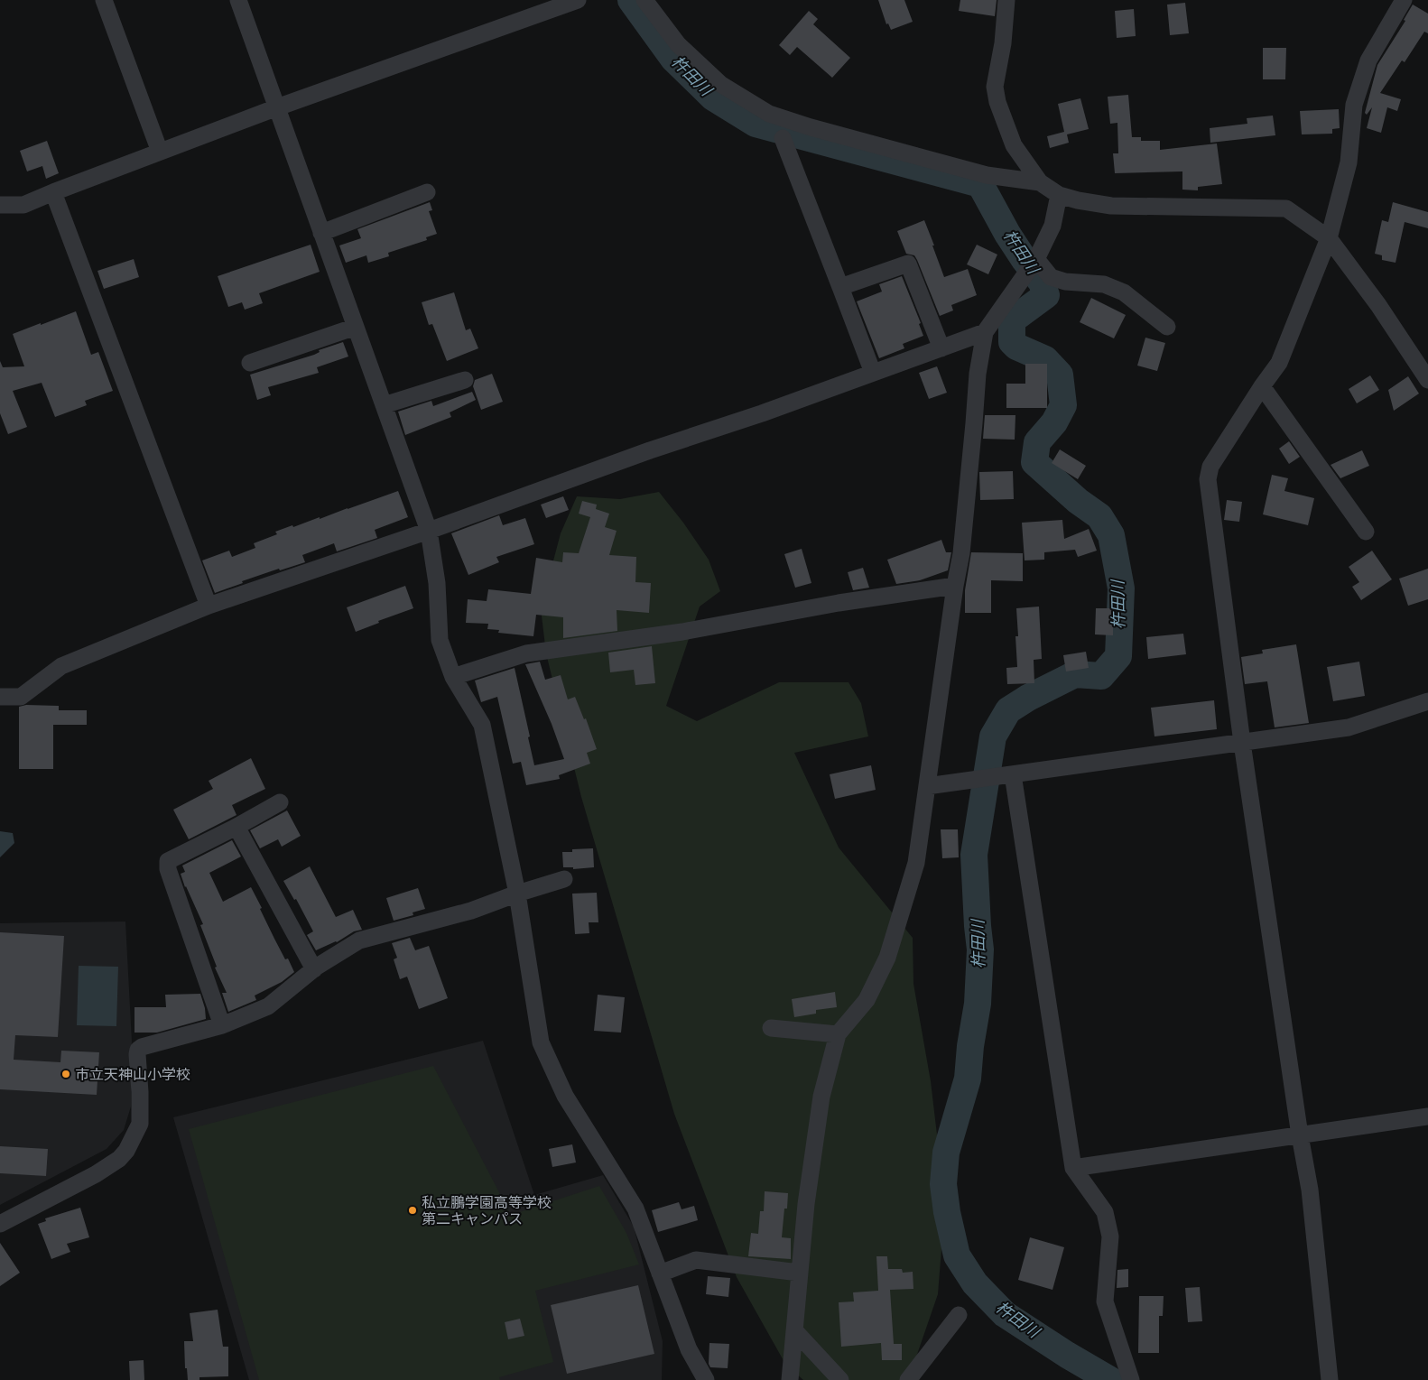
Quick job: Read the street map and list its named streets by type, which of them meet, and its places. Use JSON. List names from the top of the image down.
{
  "water": ["杵田川"],
  "places": ["市立天神山小学校", "私立鵬学園高等学校 第二キャンパス"]
}
